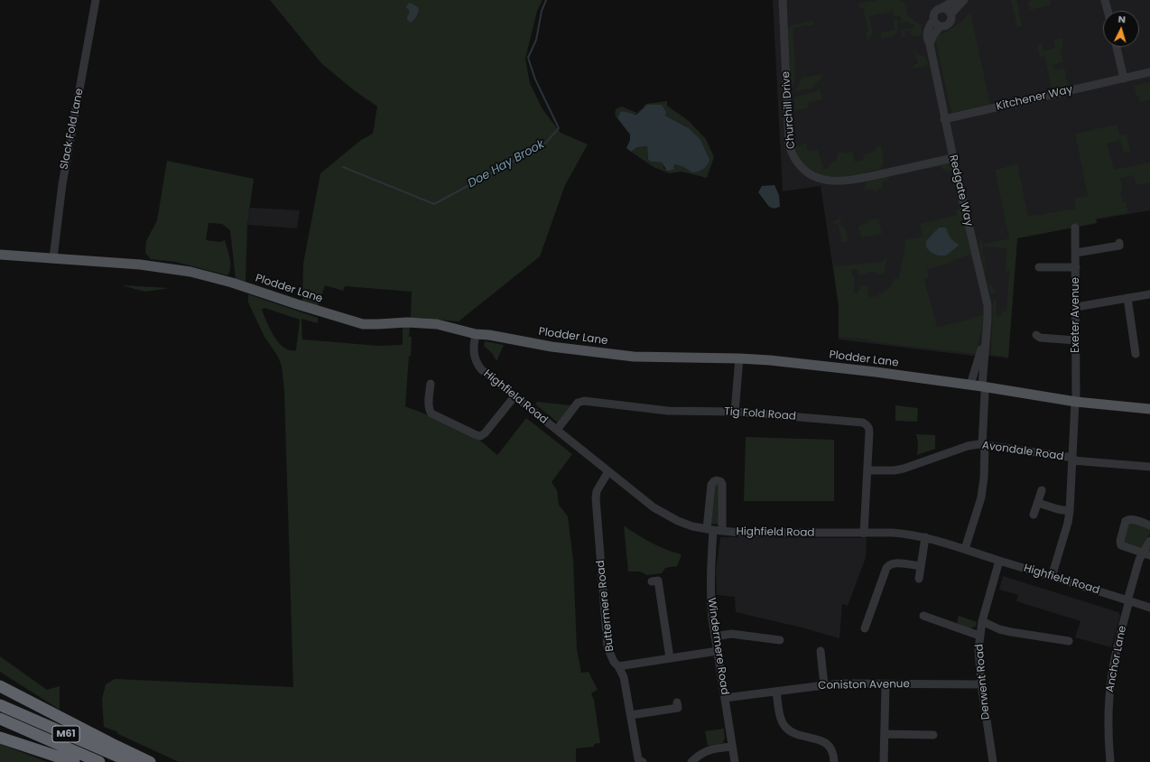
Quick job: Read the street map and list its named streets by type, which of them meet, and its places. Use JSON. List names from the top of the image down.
{
  "streets": {
    "highway": ["M61"],
    "main road": ["Plodder Lane"],
    "street": [
      "Kitchener Way",
      "Churchill Drive",
      "Slack Fold Lane",
      "Redgate Way",
      "Exeter Avenue",
      "Highfield Road",
      "Tig Fold Road",
      "Avondale Road",
      "Buttermere Road",
      "Windermere Road",
      "Anchor Lane",
      "Derwent Road",
      "Coniston Avenue"
    ]
  },
  "crossings": [
    ["Kitchener Way", "Redgate Way"],
    ["Churchill Drive", "Redgate Way"],
    ["Slack Fold Lane", "Plodder Lane"],
    ["Redgate Way", "Plodder Lane"],
    ["Redgate Way", "Highfield Road"],
    ["Redgate Way", "Avondale Road"],
    ["Plodder Lane", "Exeter Avenue"],
    ["Plodder Lane", "Highfield Road"],
    ["Exeter Avenue", "Highfield Road"],
    ["Exeter Avenue", "Avondale Road"],
    ["Highfield Road", "Tig Fold Road"],
    ["Highfield Road", "Buttermere Road"],
    ["Highfield Road", "Windermere Road"],
    ["Highfield Road", "Anchor Lane"],
    ["Highfield Road", "Derwent Road"],
    ["Tig Fold Road", "Avondale Road"],
    ["Windermere Road", "Coniston Avenue"],
    ["Derwent Road", "Coniston Avenue"]
  ],
  "water": ["Doe Hay Brook"],
  "north": "top"
}
